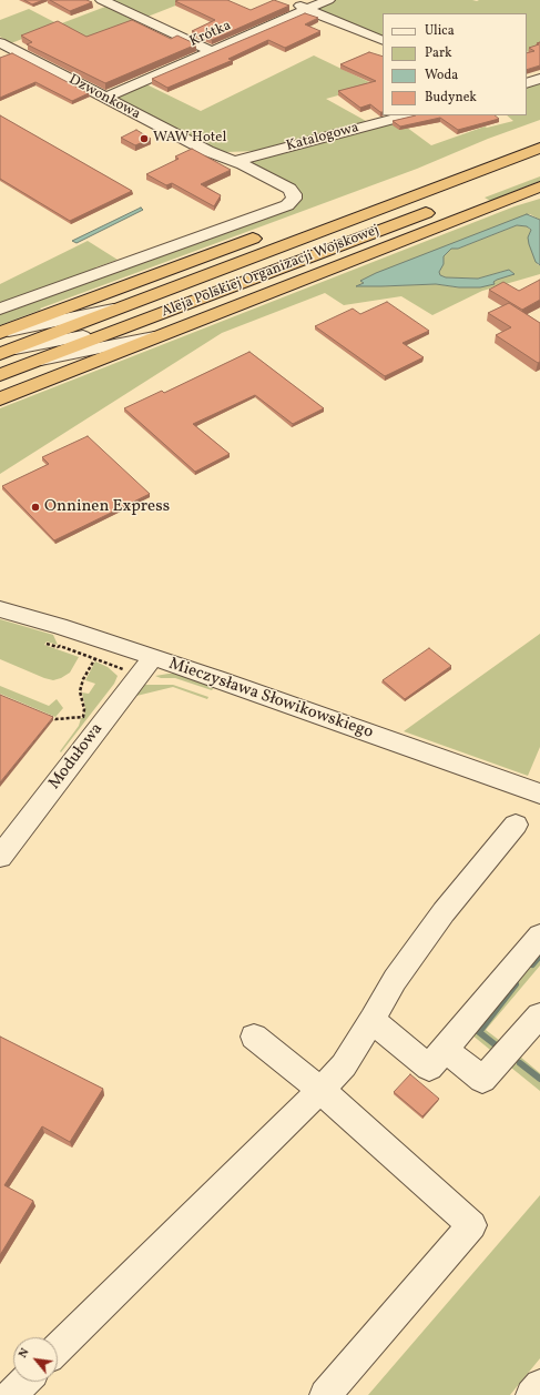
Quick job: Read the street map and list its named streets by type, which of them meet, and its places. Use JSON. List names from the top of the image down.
{
  "streets": {
    "highway": ["Aleja Polskiej Organizacji Wojskowej"],
    "street": [
      "Krótka",
      "Dzwonkowa",
      "Katalogowa",
      "Mieczysława Słowikowskiego",
      "Modułowa"
    ]
  },
  "crossings": [
    ["Krótka", "Dzwonkowa"],
    ["Dzwonkowa", "Katalogowa"],
    ["Mieczysława Słowikowskiego", "Modułowa"]
  ],
  "places": ["WAW Hotel", "Onninen Express"],
  "legend": [
    "Ulica",
    "Park",
    "Woda",
    "Budynek"
  ],
  "north": "top left"
}
